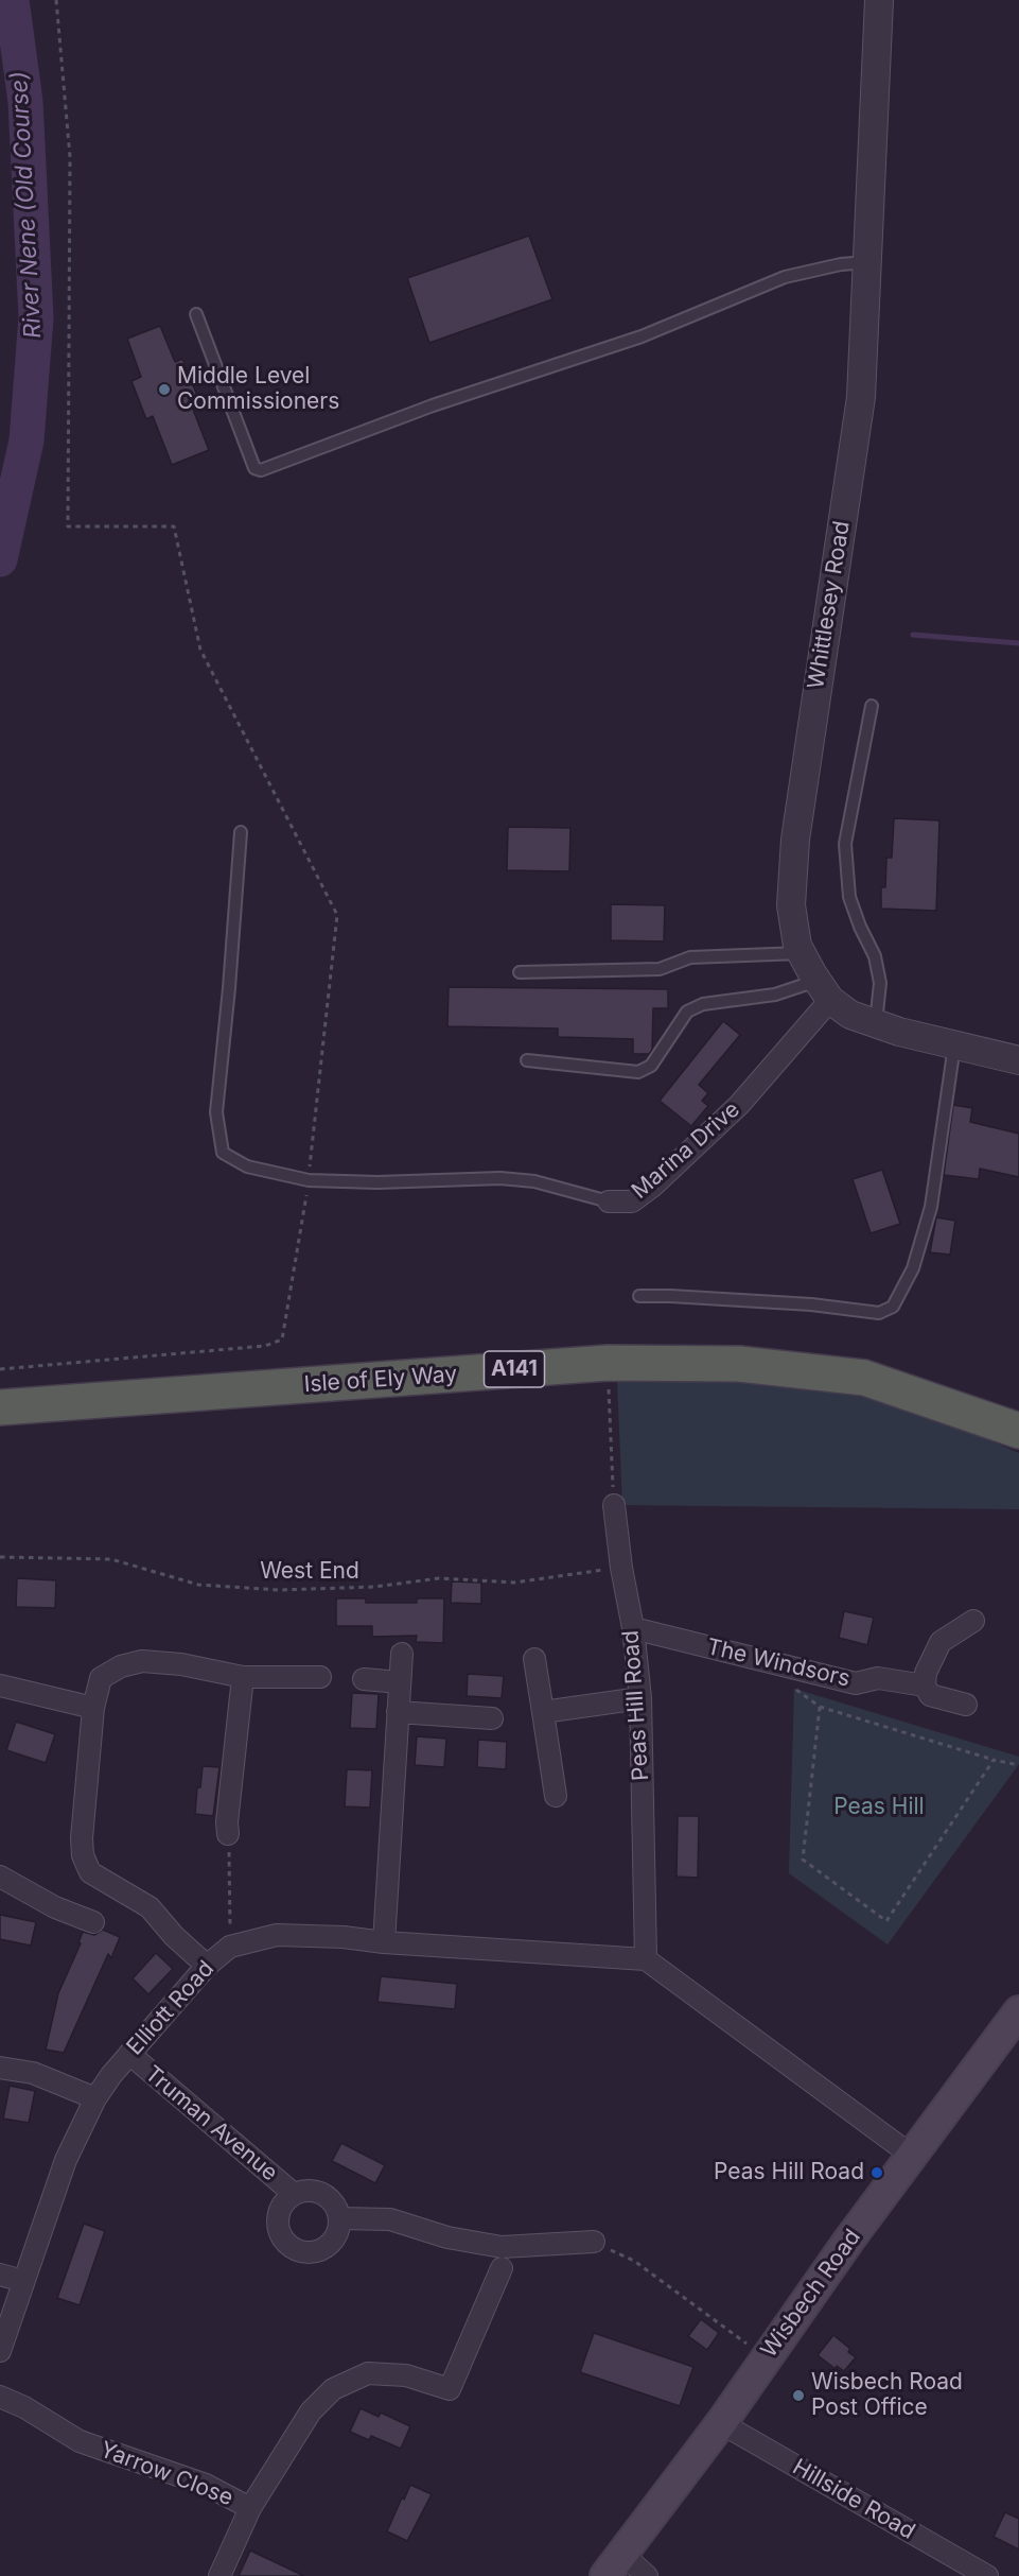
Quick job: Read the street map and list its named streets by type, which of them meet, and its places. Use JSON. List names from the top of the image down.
{
  "streets": {
    "highway": ["A141", "Isle of Ely Way"],
    "main road": ["Wisbech Road"],
    "street": [
      "Whittlesey Road",
      "Marina Drive",
      "The Windsors",
      "Peas Hill Road",
      "Elliott Road",
      "Truman Avenue",
      "Yarrow Close",
      "Hillside Road"
    ],
    "path": ["West End"]
  },
  "crossings": [
    ["Whittlesey Road", "Marina Drive"],
    ["West End", "Peas Hill Road"],
    ["The Windsors", "Peas Hill Road"],
    ["Peas Hill Road", "Elliott Road"],
    ["Elliott Road", "Truman Avenue"],
    ["Wisbech Road", "Hillside Road"]
  ],
  "water": ["River Nene (Old Course)"],
  "parks": ["Peas Hill"],
  "places": ["Middle Level Commissioners", "Peas Hill Road", "Wisbech Road Post Office"]
}
